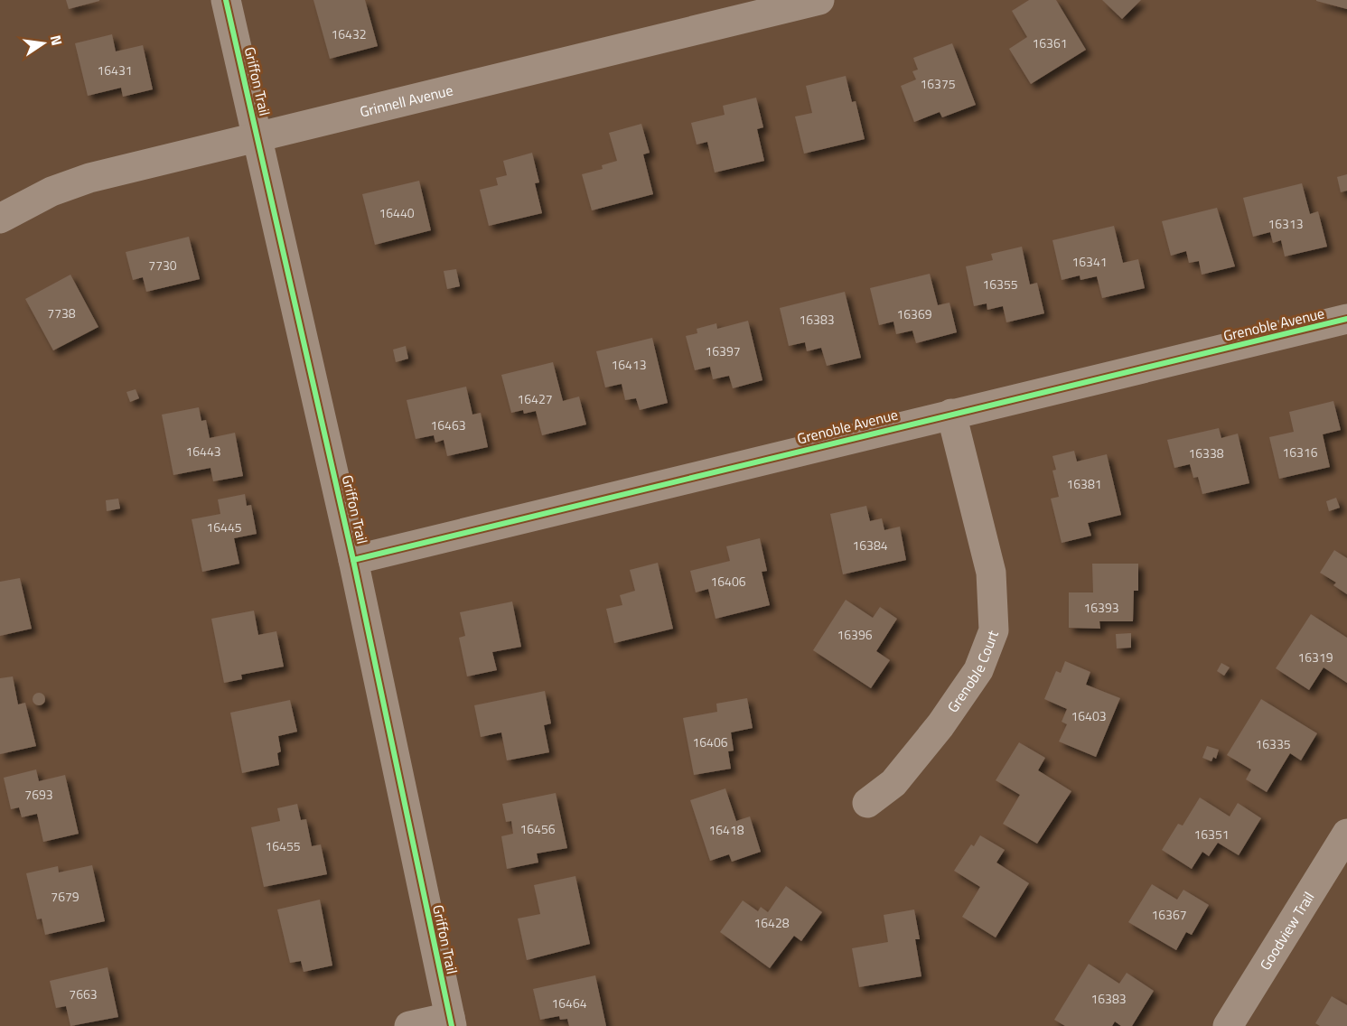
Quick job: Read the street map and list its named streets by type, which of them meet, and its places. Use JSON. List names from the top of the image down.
{
  "streets": {
    "street": [
      "Griffon Trail",
      "Grinnell Avenue",
      "Grenoble Avenue",
      "Grenoble Court",
      "Goodview Trail"
    ]
  },
  "crossings": [
    ["Griffon Trail", "Grinnell Avenue"],
    ["Griffon Trail", "Grenoble Avenue"],
    ["Grenoble Avenue", "Grenoble Court"]
  ],
  "house_numbers": [
    "16432",
    "16361",
    "16431",
    "16375",
    "16440",
    "16313",
    "16341",
    "7730",
    "16355",
    "7738",
    "16369",
    "16383",
    "16397",
    "16413",
    "16427",
    "16463",
    "16443",
    "16316",
    "16338",
    "16381",
    "16445",
    "16384",
    "16406",
    "16393",
    "16396",
    "16319",
    "16403",
    "16406",
    "16335",
    "7693",
    "16456",
    "16418",
    "16351",
    "16455",
    "7679",
    "16367",
    "16428",
    "7663",
    "16383",
    "16464"
  ],
  "north": "right"
}
